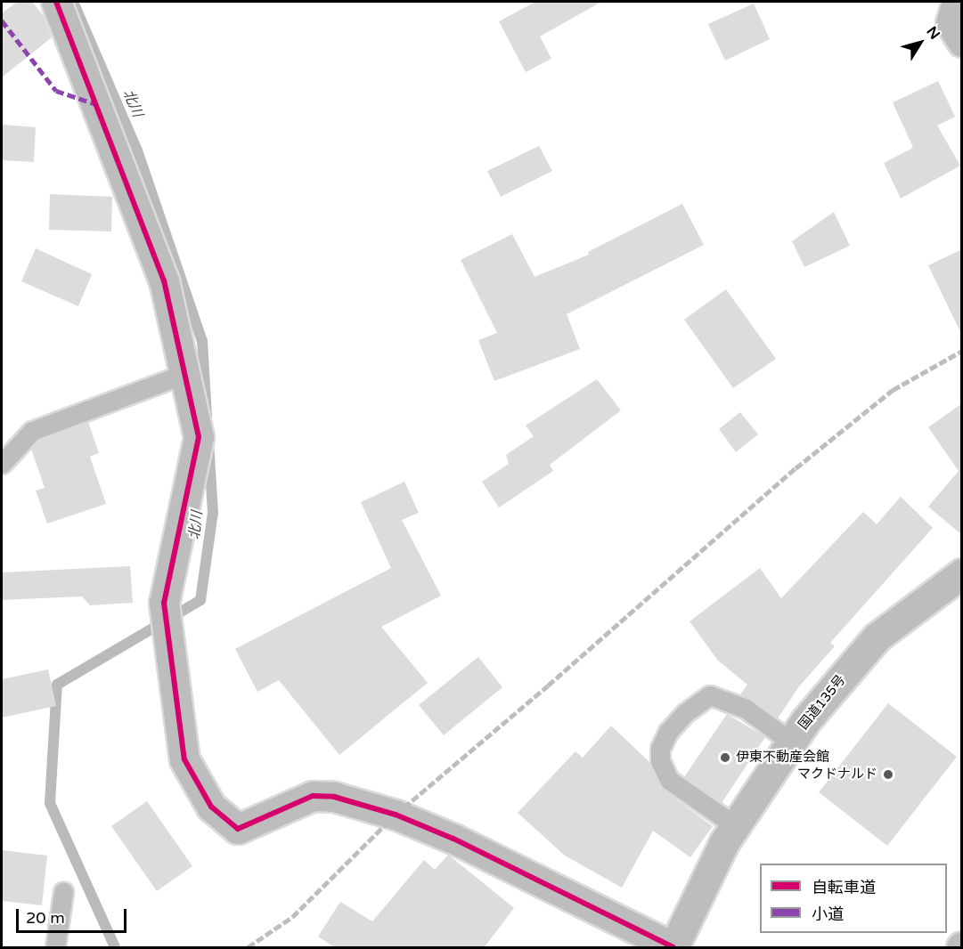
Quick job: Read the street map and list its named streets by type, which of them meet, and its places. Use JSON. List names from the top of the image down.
{
  "streets": {
    "main road": ["国道135号"]
  },
  "water": ["北川"],
  "places": ["伊東不動産会館", "マクドナルド"],
  "legend": ["自転車道", "小道"],
  "scale_bar": "20 m",
  "north": "top right"
}
